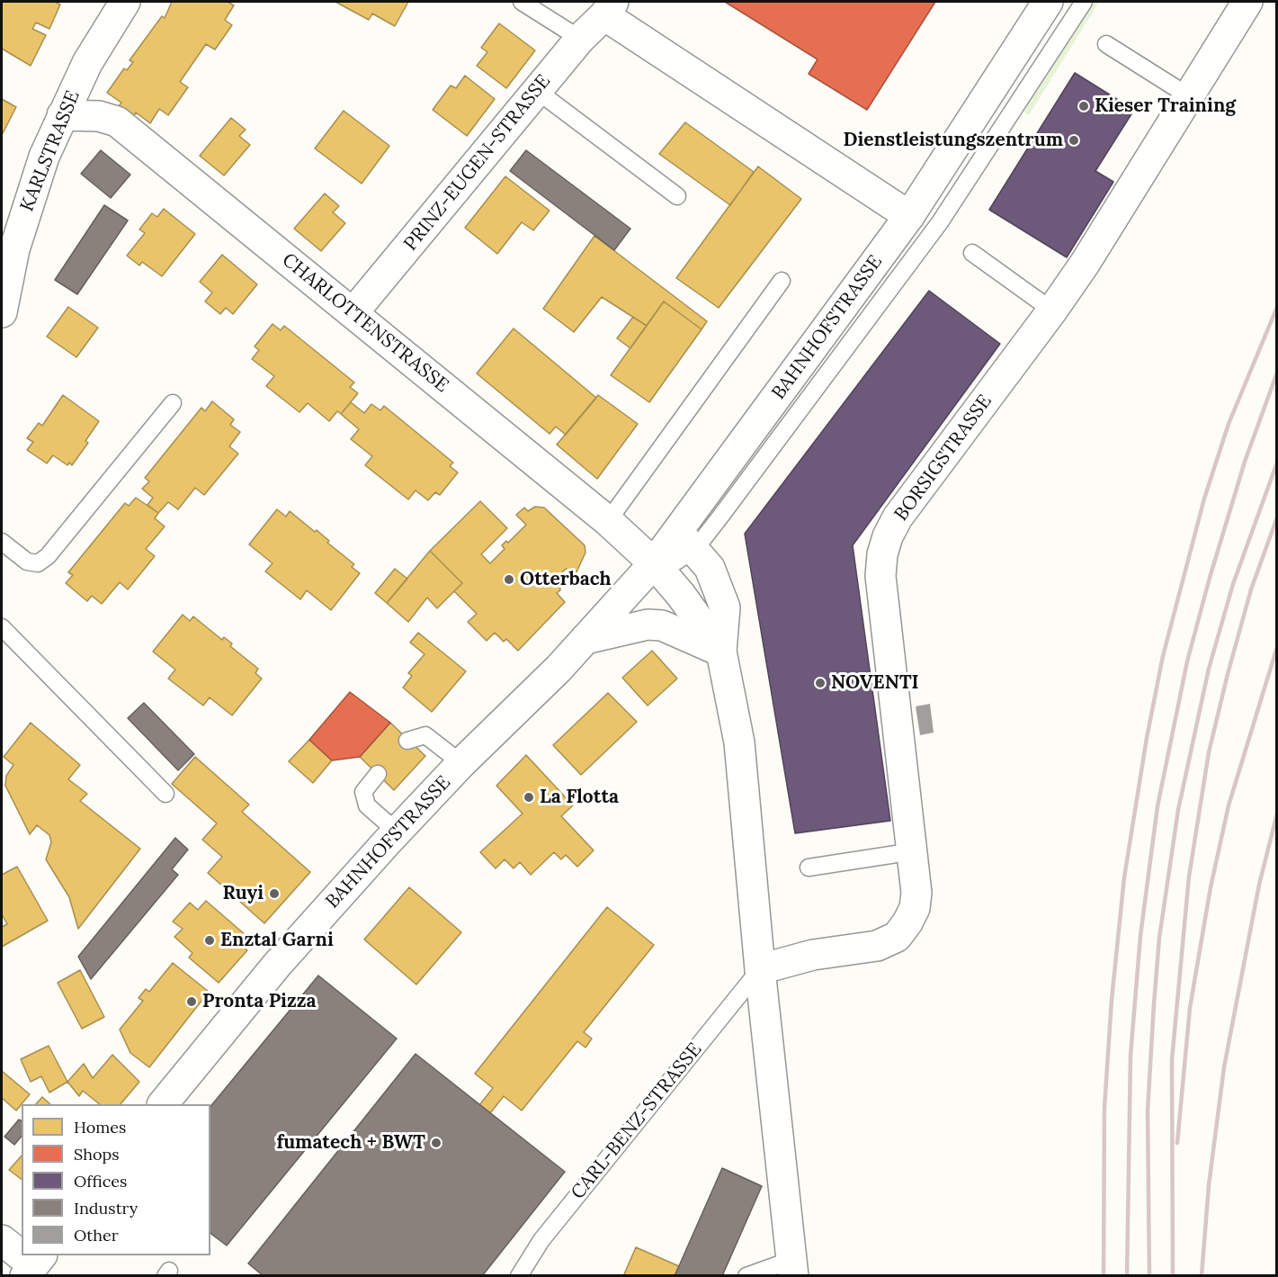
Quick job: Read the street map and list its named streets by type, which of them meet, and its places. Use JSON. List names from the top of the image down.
{
  "streets": {
    "street": [
      "KARLSTRASSE",
      "PRINZ-EUGEN-STRASSE",
      "CHARLOTTENSTRASSE",
      "BAHNHOFSTRASSE",
      "BORSIGSTRASSE"
    ],
    "lane": ["CARL-BENZ-STRASSE"]
  },
  "crossings": [
    ["KARLSTRASSE", "CHARLOTTENSTRASSE"],
    ["PRINZ-EUGEN-STRASSE", "CHARLOTTENSTRASSE"],
    ["PRINZ-EUGEN-STRASSE", "BAHNHOFSTRASSE"],
    ["CHARLOTTENSTRASSE", "BAHNHOFSTRASSE"],
    ["BORSIGSTRASSE", "CARL-BENZ-STRASSE"]
  ],
  "places": [
    "Kieser Training",
    "Dienstleistungszentrum",
    "Otterbach",
    "NOVENTI",
    "La Flotta",
    "Ruyi",
    "Enztal Garni",
    "Pronta Pizza",
    "fumatech + BWT"
  ],
  "legend": [
    "Homes",
    "Shops",
    "Offices",
    "Industry",
    "Other"
  ]
}
